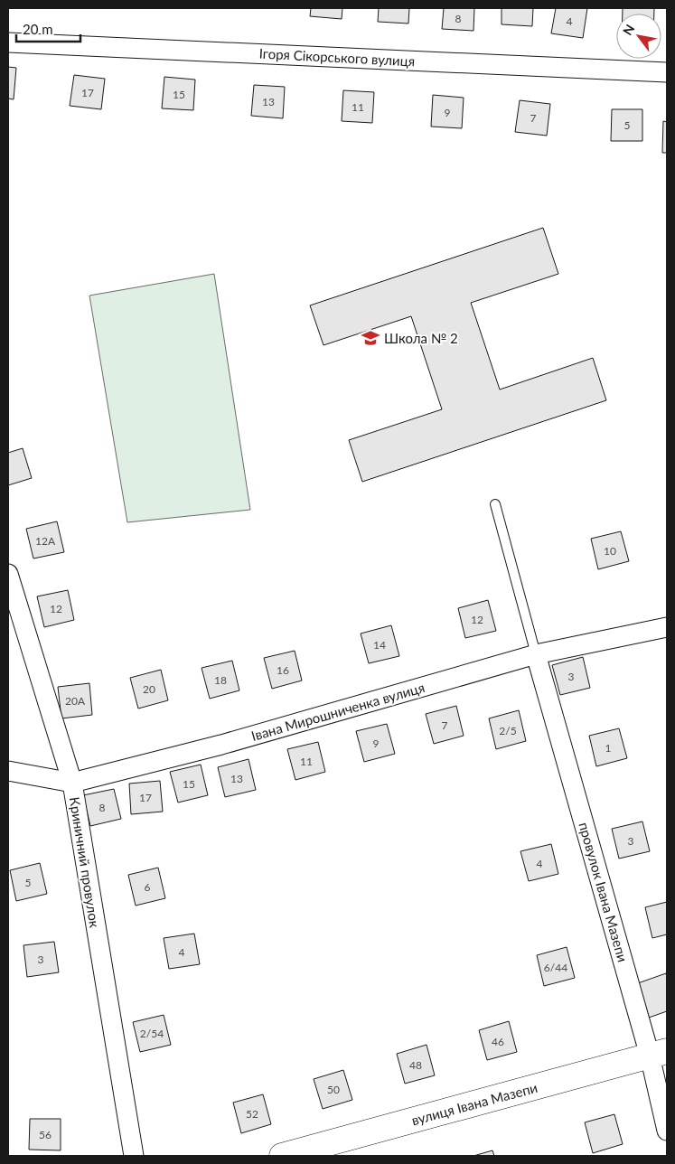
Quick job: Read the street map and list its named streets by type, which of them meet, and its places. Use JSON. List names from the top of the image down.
{
  "streets": {
    "street": [
      "Ігоря Сікорського вулиця",
      "Івана Мирошниченка вулиця",
      "Криничний провулок",
      "провулок Івана Мазепи",
      "вулиця Івана Мазепи"
    ]
  },
  "crossings": [
    ["Івана Мирошниченка вулиця", "Криничний провулок"],
    ["Івана Мирошниченка вулиця", "провулок Івана Мазепи"],
    ["провулок Івана Мазепи", "вулиця Івана Мазепи"]
  ],
  "places": {
    "school or university": ["Школа № 2"]
  },
  "house_numbers": [
    "8",
    "4",
    "17",
    "15",
    "13",
    "11",
    "9",
    "7",
    "5",
    "12А",
    "10",
    "12",
    "12",
    "14",
    "16",
    "3",
    "18",
    "20",
    "20А",
    "7",
    "2/5",
    "9",
    "1",
    "11",
    "13",
    "15",
    "17",
    "8",
    "3",
    "4",
    "5",
    "6",
    "4",
    "3",
    "6/44",
    "2/54",
    "46",
    "48",
    "50",
    "52",
    "56"
  ],
  "scale_bar": "20 m",
  "north": "top left"
}
